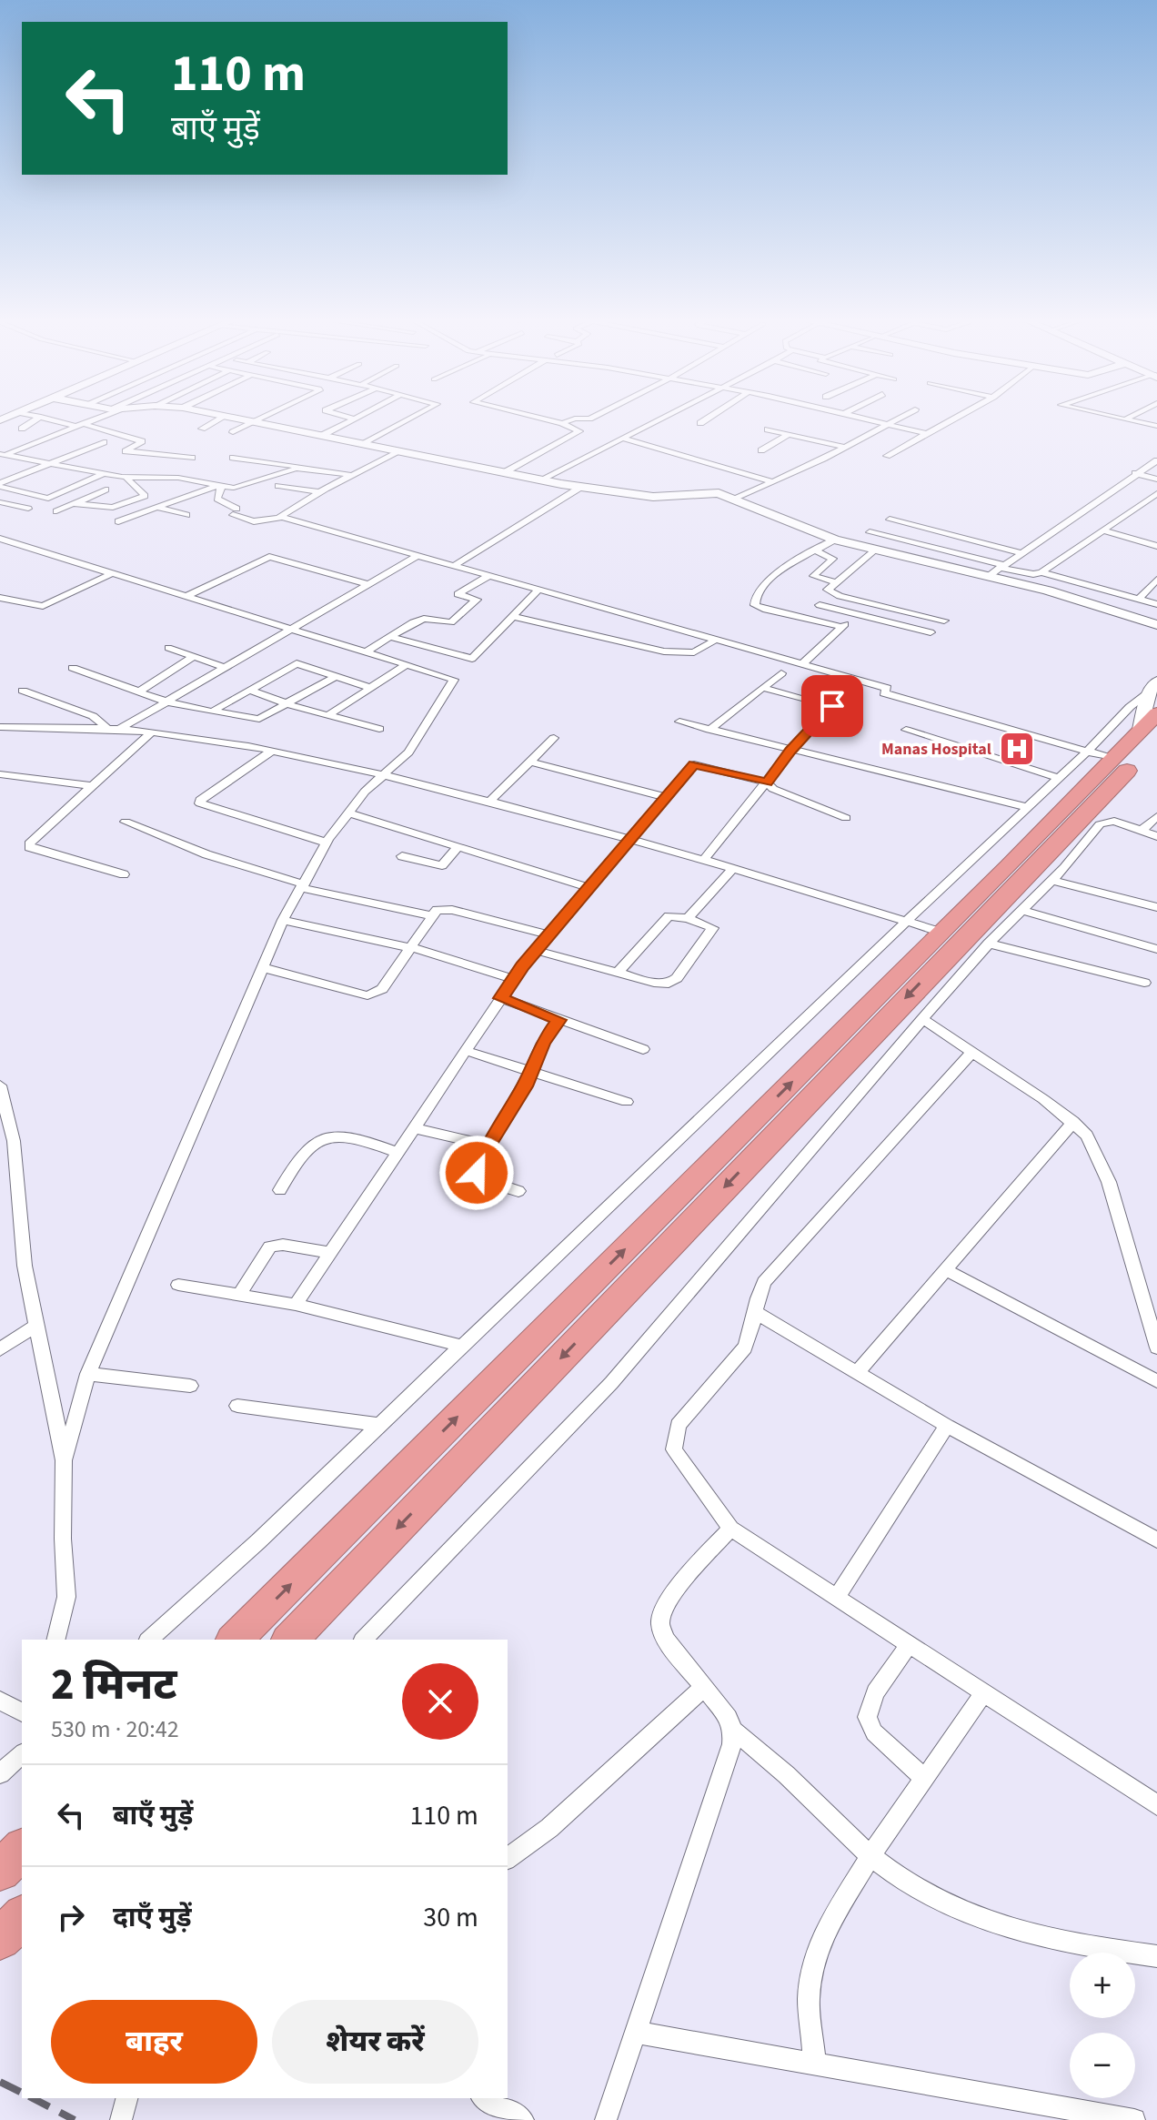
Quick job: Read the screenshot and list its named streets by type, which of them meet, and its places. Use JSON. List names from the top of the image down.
{
  "places": {
    "hospital": ["Manas Hospital"]
  },
  "page": {
    "turn": ["110 m", "बाएँ मुड़ें"],
    "heading": ["2 मिनट", "530 m · 20:42"],
    "list": [
      {
        "name": "बाएँ मुड़ें",
        "value": "110 m"
      },
      {
        "name": "दाएँ मुड़ें",
        "value": "30 m"
      }
    ],
    "map_buttons": ["+", "−"],
    "buttons": ["बाहर", "शेयर करें"]
  }
}
